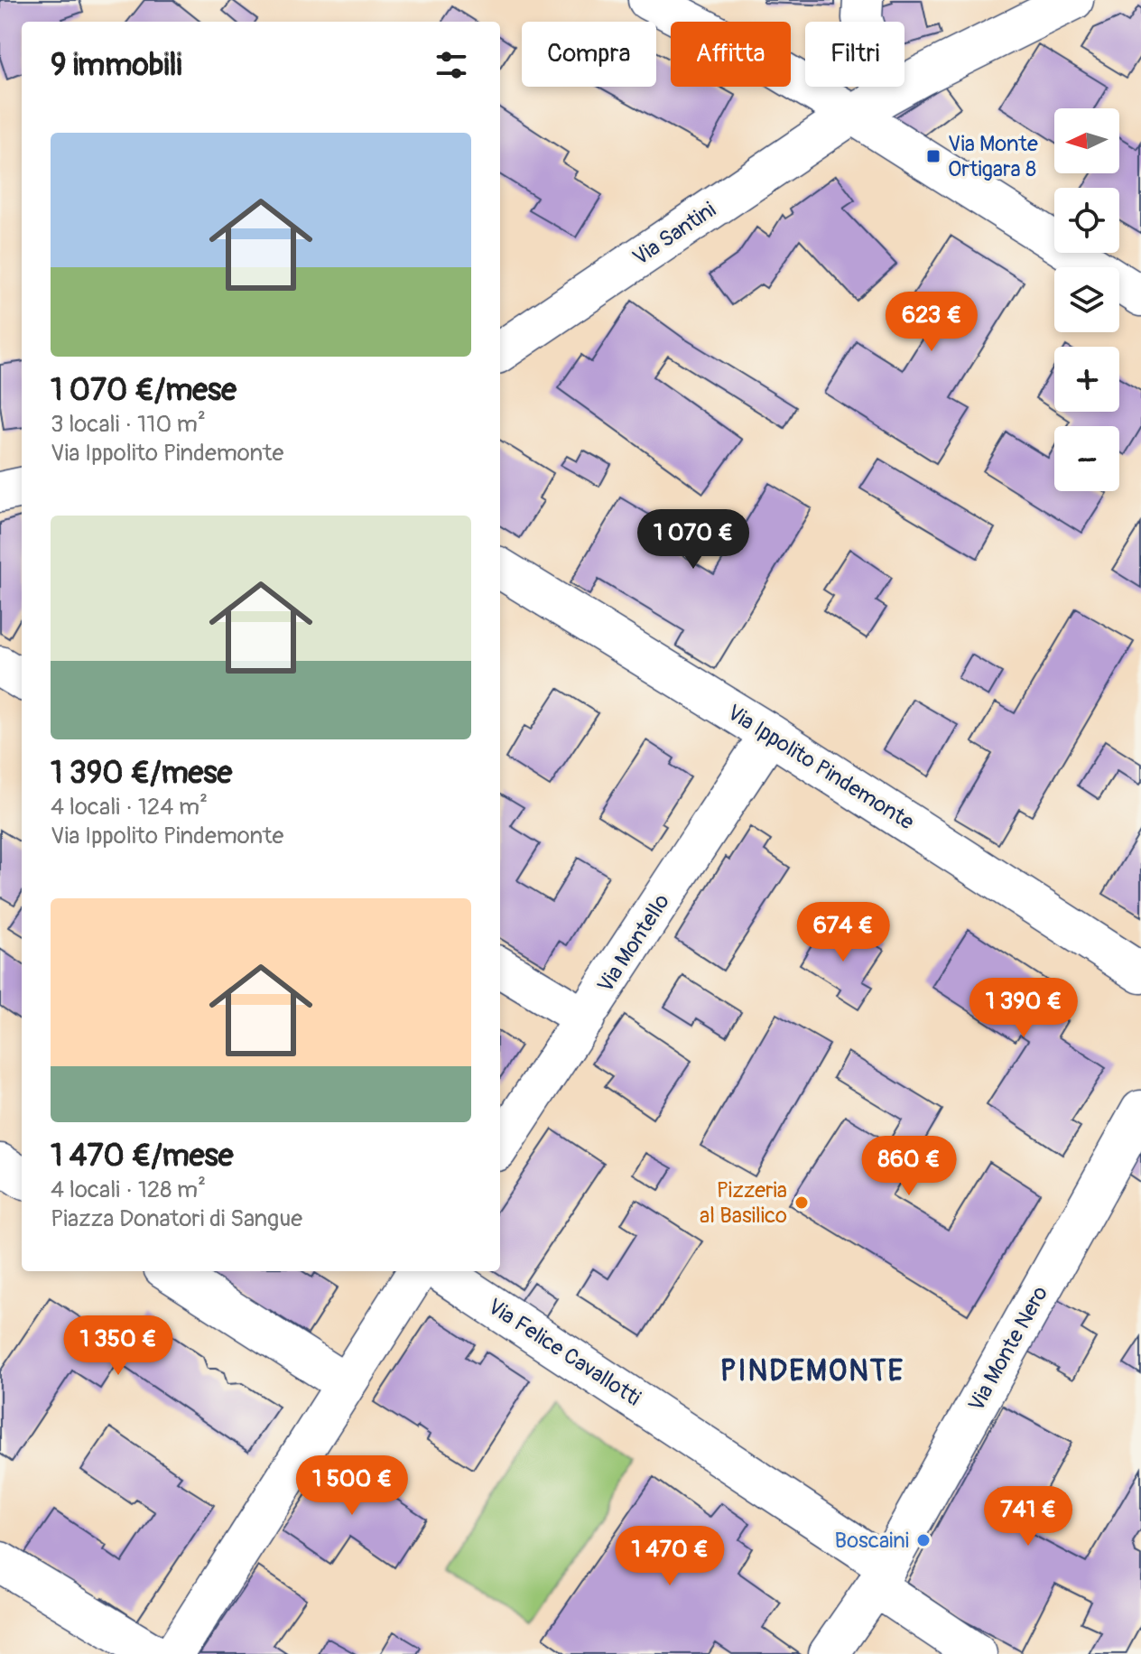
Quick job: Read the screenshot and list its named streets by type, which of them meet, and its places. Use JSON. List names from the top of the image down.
{
  "streets": {
    "street": [
      "Via Santini",
      "Via Ippolito Pindemonte",
      "Via Montello",
      "Via Monte Nero",
      "Via Felice Cavallotti"
    ]
  },
  "crossings": [
    ["Via Ippolito Pindemonte", "Via Montello"],
    ["Via Monte Nero", "Via Felice Cavallotti"]
  ],
  "districts": ["PINDEMONTE"],
  "places": {
    "transit": ["Via Monte Ortigara 8"],
    "other": ["Pizzeria al Basilico", "Boscaini"]
  },
  "north": "left",
  "page": {
    "chip": ["Compra", "Affitta", "Filtri"],
    "heading": "9 immobili",
    "map_buttons": ["+", "−"],
    "list": [
      {
        "name": "1 070 €/mese",
        "note": "3 locali · 110 m² · Via Ippolito Pindemonte"
      },
      {
        "name": "1 390 €/mese",
        "note": "4 locali · 124 m² · Via Ippolito Pindemonte"
      },
      {
        "name": "1 470 €/mese",
        "note": "4 locali · 128 m² · Piazza Donatori di Sangue"
      }
    ],
    "price": [
      "623 €",
      "1 070 €",
      "674 €",
      "1 390 €",
      "860 €",
      "1 350 €",
      "1 500 €",
      "741 €",
      "1 470 €"
    ]
  }
}
